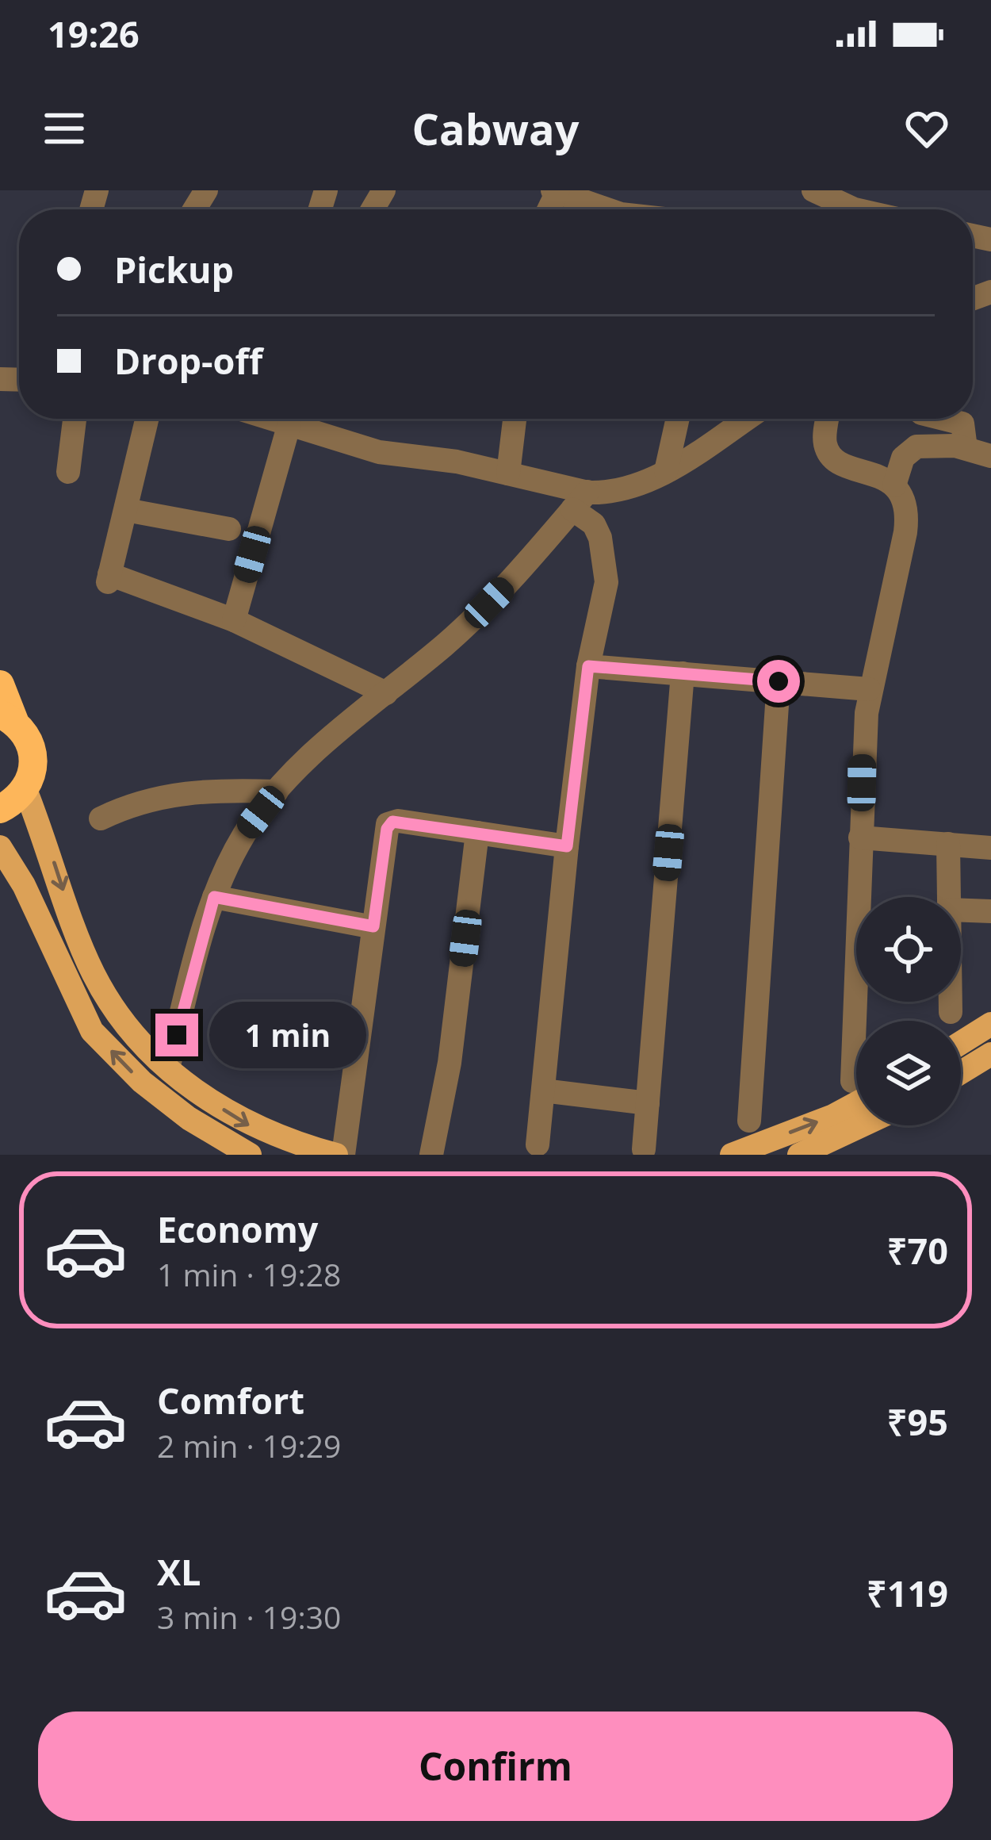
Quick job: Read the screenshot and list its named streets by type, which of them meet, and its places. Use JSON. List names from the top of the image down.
{
  "page": {
    "status": "19:26",
    "header": "Cabway",
    "banner": ["Pickup", "Drop-off"],
    "bubble": "1 min",
    "list": [
      {
        "name": "Economy",
        "note": "1 min · 19:28",
        "value": "₹70"
      },
      {
        "name": "Comfort",
        "note": "2 min · 19:29",
        "value": "₹95"
      },
      {
        "name": "XL",
        "note": "3 min · 19:30",
        "value": "₹119"
      }
    ],
    "buttons": "Confirm"
  }
}
